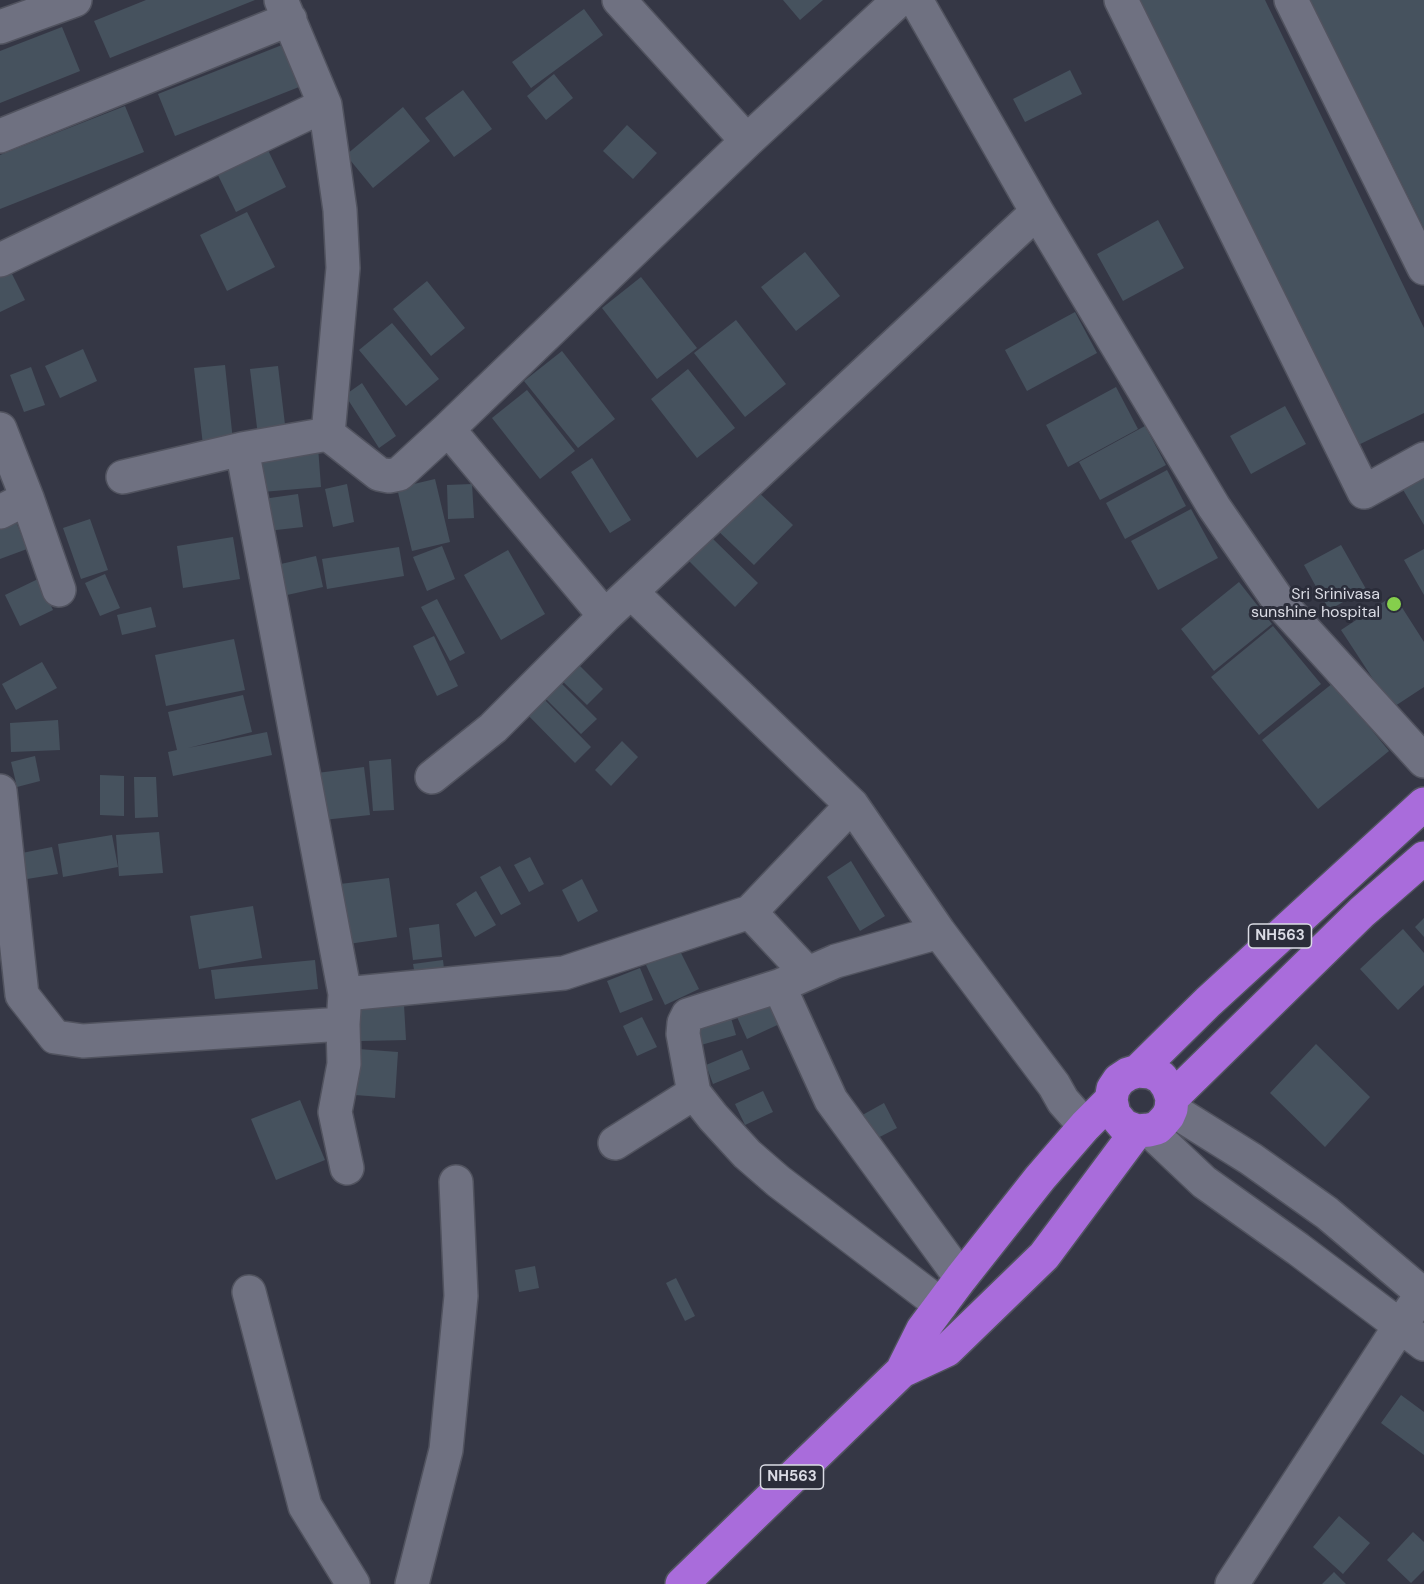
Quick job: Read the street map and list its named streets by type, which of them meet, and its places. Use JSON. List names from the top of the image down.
{
  "streets": {
    "highway": ["NH563"]
  },
  "places": ["Sri Srinivasa sunshine hospital"]
}
